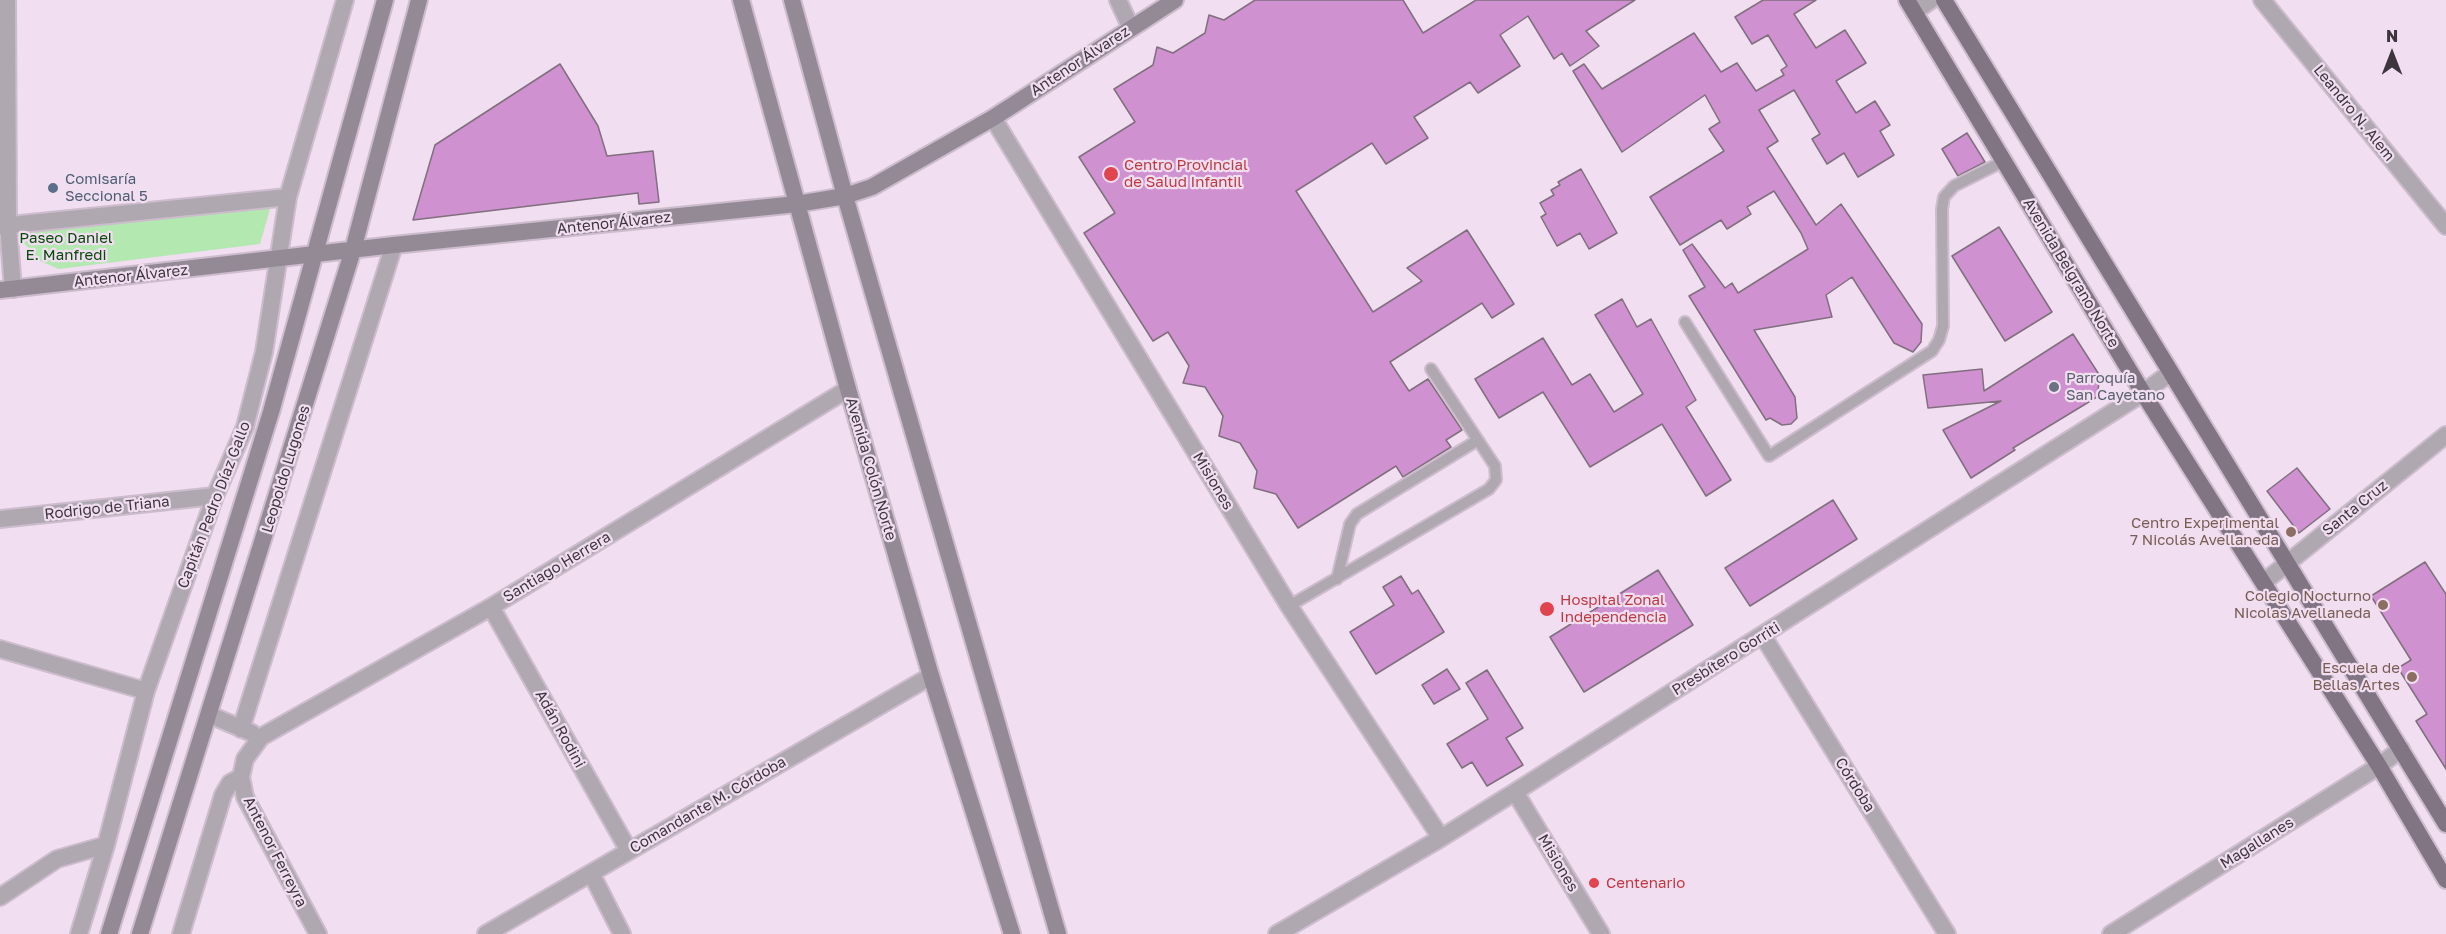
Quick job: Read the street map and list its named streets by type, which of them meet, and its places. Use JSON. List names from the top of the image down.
{
  "streets": {
    "main road": [
      "Antenor Álvarez",
      "Avenida Belgrano Norte",
      "Leopoldo Lugones",
      "Avenida Colón Norte"
    ],
    "street": [
      "Leandro N. Alem",
      "Misiones",
      "Capitán Pedro Díaz Gallo",
      "Rodrigo de Triana",
      "Santa Cruz",
      "Santiago Herrera",
      "Presbítero Gorriti",
      "Adán Rodini",
      "Córdoba",
      "Comandante M. Córdoba",
      "Magallanes",
      "Antenor Ferreyra"
    ]
  },
  "crossings": [
    ["Antenor Álvarez", "Leopoldo Lugones"],
    ["Antenor Álvarez", "Avenida Colón Norte"],
    ["Antenor Álvarez", "Misiones"],
    ["Antenor Álvarez", "Capitán Pedro Díaz Gallo"],
    ["Avenida Belgrano Norte", "Santa Cruz"],
    ["Avenida Belgrano Norte", "Presbítero Gorriti"],
    ["Avenida Belgrano Norte", "Magallanes"],
    ["Avenida Colón Norte", "Santiago Herrera"],
    ["Avenida Colón Norte", "Comandante M. Córdoba"],
    ["Misiones", "Presbítero Gorriti"],
    ["Capitán Pedro Díaz Gallo", "Rodrigo de Triana"],
    ["Santiago Herrera", "Adán Rodini"],
    ["Santiago Herrera", "Antenor Ferreyra"],
    ["Presbítero Gorriti", "Córdoba"],
    ["Adán Rodini", "Comandante M. Córdoba"]
  ],
  "parks": ["Paseo Daniel E. Manfredi"],
  "places": [
    "Centro Provincial de Salud Infantil",
    "Comisaría Seccional 5",
    "Parroquía San Cayetano",
    "Centro Experimental 7 Nicolás Avellaneda",
    "Colegio Nocturno Nicolas Avellaneda",
    "Hospital Zonal Independencia",
    "Escuela de Bellas Artes",
    "Centenario"
  ],
  "north": "top"
}
